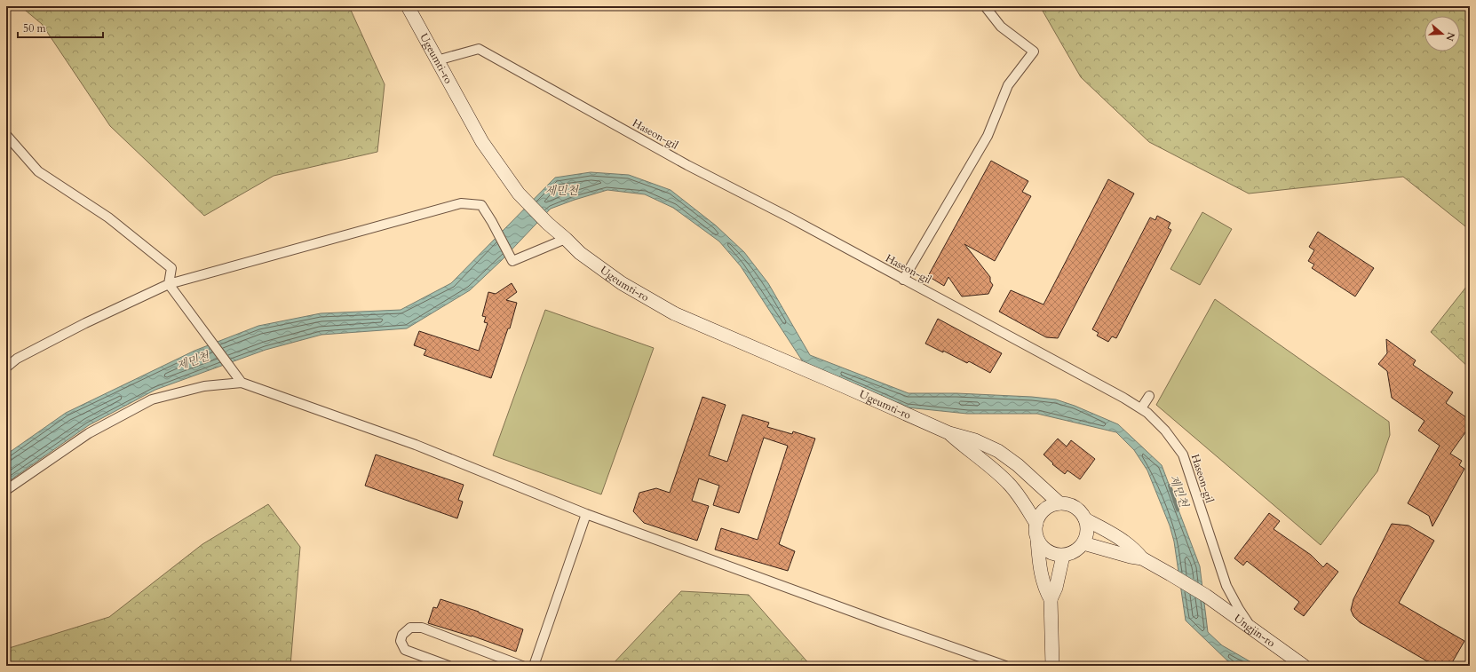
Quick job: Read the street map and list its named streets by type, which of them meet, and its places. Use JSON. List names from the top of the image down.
{
  "streets": {
    "main road": ["Ugeumti-ro", "Ungjin-ro"],
    "street": ["Haseon-gil"]
  },
  "crossings": [
    ["Ugeumti-ro", "Haseon-gil"],
    ["Haseon-gil", "Ungjin-ro"]
  ],
  "water": ["제민천"],
  "scale_bar": "50 m",
  "north": "right"
}
